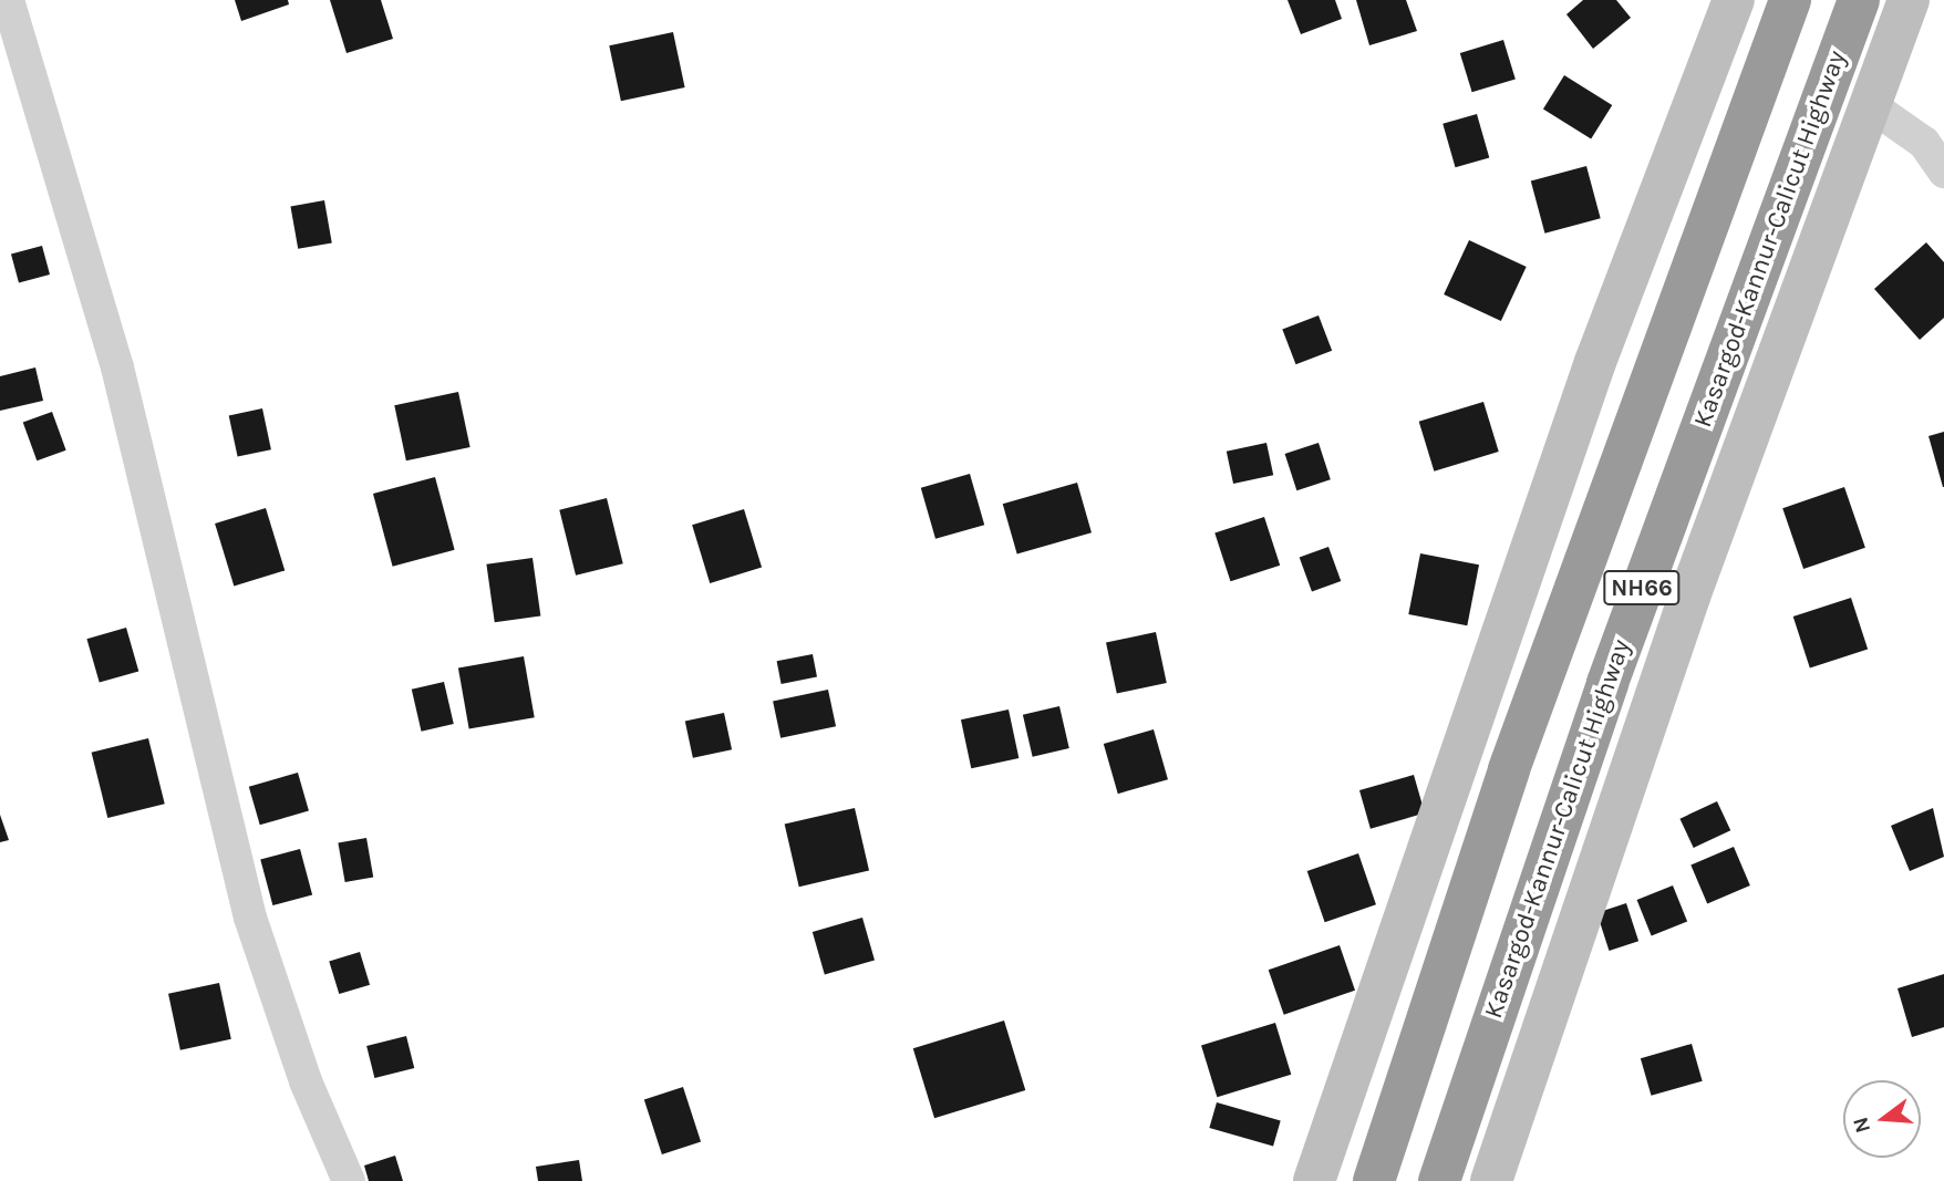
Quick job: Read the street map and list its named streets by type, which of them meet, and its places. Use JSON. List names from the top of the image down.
{
  "streets": {
    "highway": ["Kasargod-Kannur-Calicut Highway", "NH66"]
  },
  "north": "left"
}
